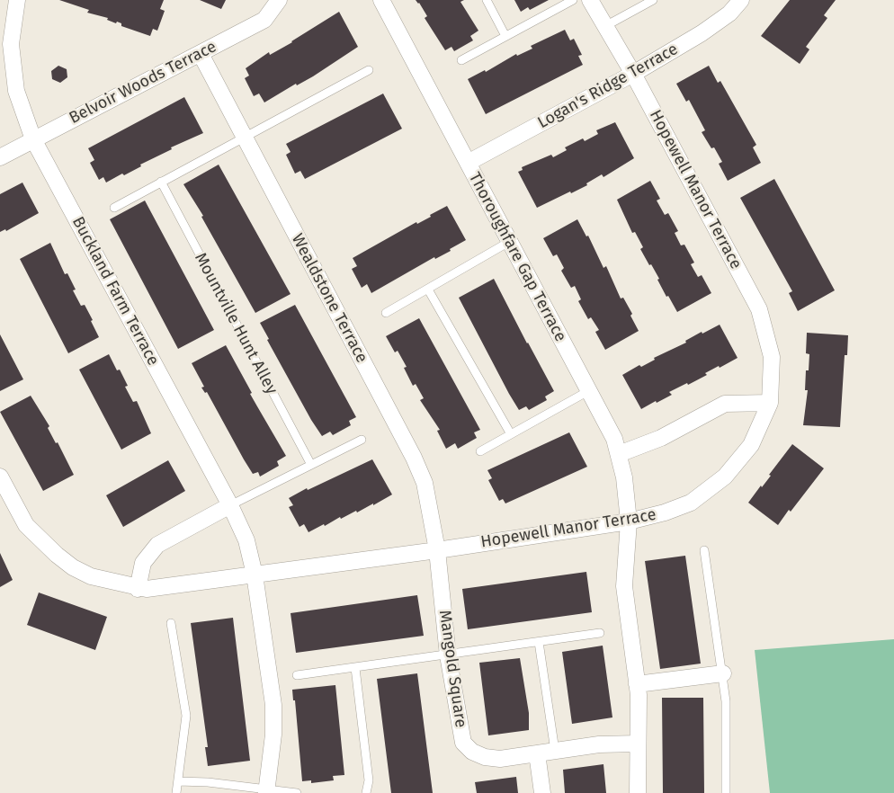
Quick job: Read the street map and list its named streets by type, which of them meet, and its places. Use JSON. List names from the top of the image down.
{
  "streets": {
    "street": [
      "Belvoir Woods Terrace",
      "Logan's Ridge Terrace",
      "Hopewell Manor Terrace",
      "Thoroughfare Gap Terrace",
      "Buckland Farm Terrace",
      "Wealdstone Terrace",
      "Mangold Square"
    ],
    "lane": ["Mountville Hunt Alley"]
  },
  "crossings": [
    ["Belvoir Woods Terrace", "Buckland Farm Terrace"],
    ["Belvoir Woods Terrace", "Wealdstone Terrace"],
    ["Logan's Ridge Terrace", "Hopewell Manor Terrace"],
    ["Logan's Ridge Terrace", "Thoroughfare Gap Terrace"],
    ["Hopewell Manor Terrace", "Thoroughfare Gap Terrace"],
    ["Hopewell Manor Terrace", "Buckland Farm Terrace"],
    ["Hopewell Manor Terrace", "Wealdstone Terrace"],
    ["Hopewell Manor Terrace", "Mangold Square"],
    ["Thoroughfare Gap Terrace", "Mangold Square"],
    ["Wealdstone Terrace", "Mangold Square"]
  ]
}
